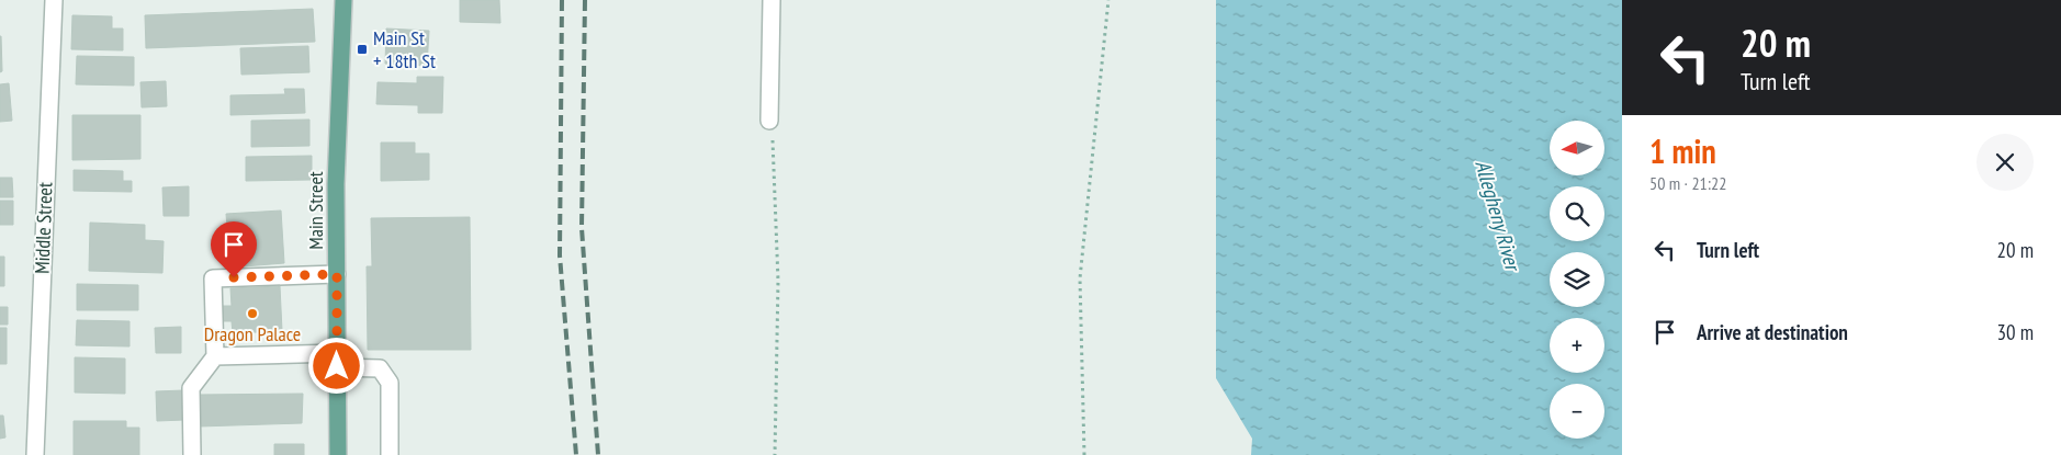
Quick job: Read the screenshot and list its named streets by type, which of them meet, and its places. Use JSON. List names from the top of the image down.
{
  "streets": {
    "main road": ["Main Street"],
    "street": ["Middle Street"]
  },
  "water": ["Allegheny River"],
  "places": {
    "transit": ["Main St + 18th St"],
    "other": ["Dragon Palace"]
  },
  "north": "left",
  "page": {
    "turn": ["20 m", "Turn left"],
    "heading": ["1 min", "50 m · 21:22"],
    "map_buttons": ["+", "−"],
    "list": [
      {
        "name": "Turn left",
        "value": "20 m"
      },
      {
        "name": "Arrive at destination",
        "value": "30 m"
      }
    ]
  }
}
